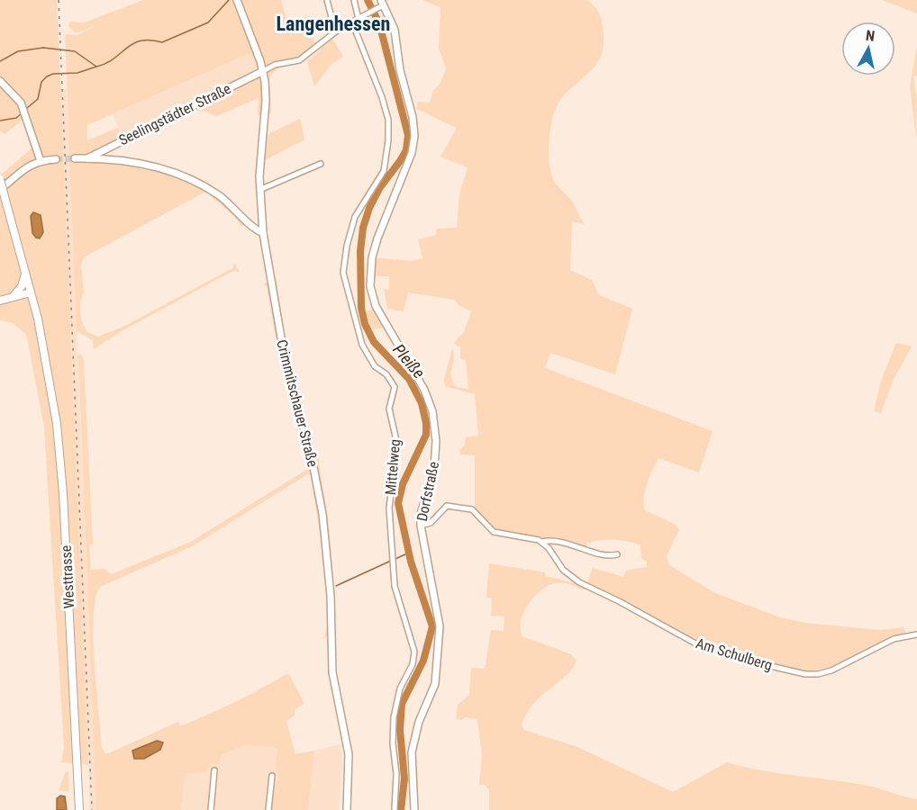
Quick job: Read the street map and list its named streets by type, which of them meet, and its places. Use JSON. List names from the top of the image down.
{
  "streets": {
    "main road": ["Westtrasse"],
    "street": [
      "Seelingstädter Straße",
      "Crimmitschauer Straße",
      "Mittelweg",
      "Dorfstraße",
      "Am Schulberg"
    ]
  },
  "crossings": [
    ["Seelingstädter Straße", "Crimmitschauer Straße"]
  ],
  "districts": ["Langenhessen"],
  "water": ["Pleiße"],
  "north": "top"
}
